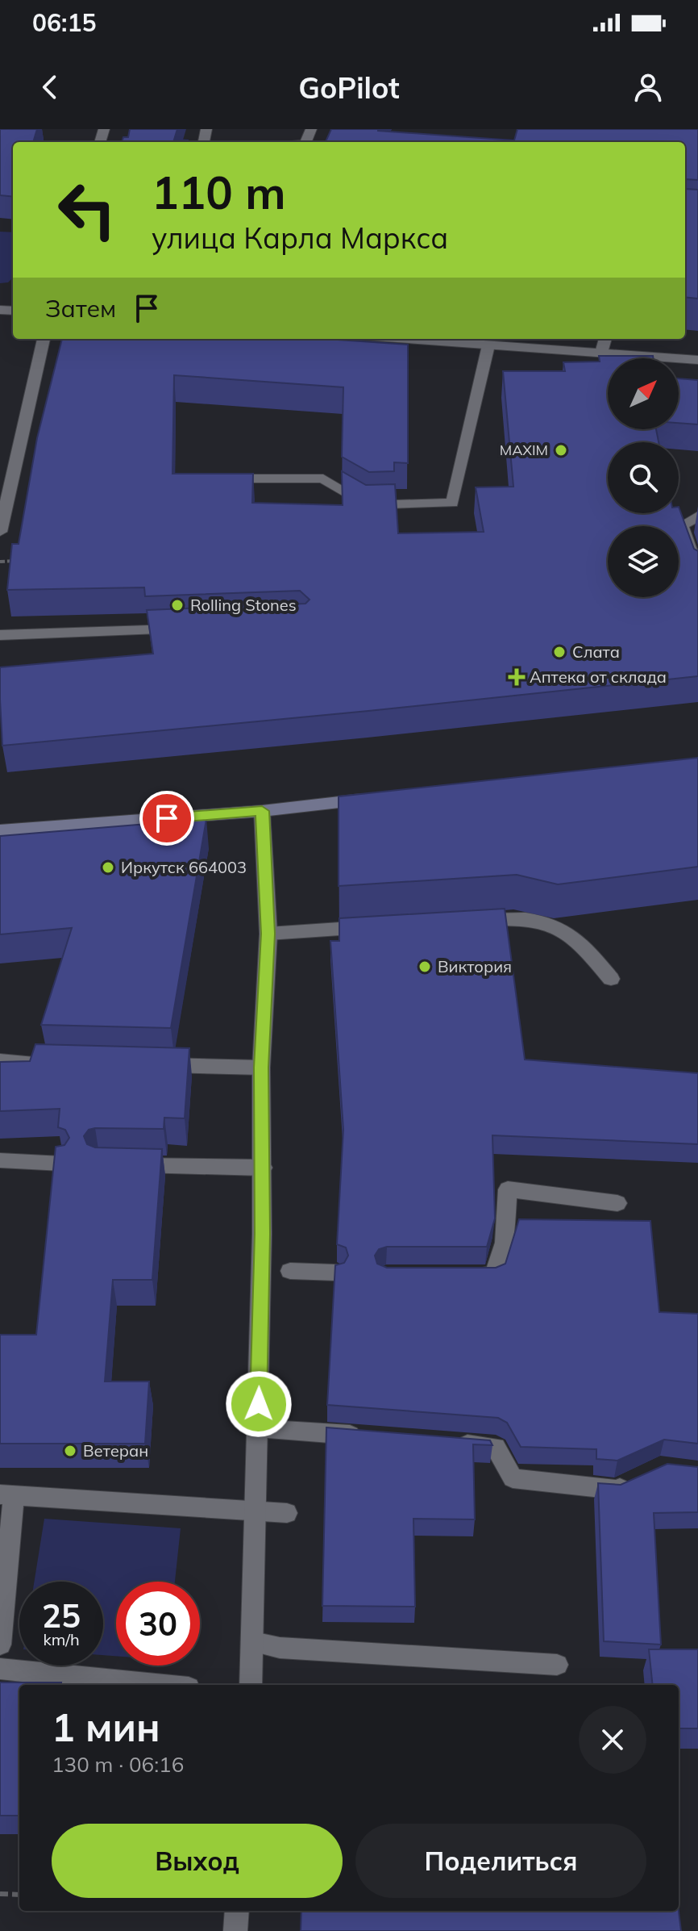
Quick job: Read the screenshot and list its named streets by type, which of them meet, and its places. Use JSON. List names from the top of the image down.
{
  "places": {
    "other": [
      "MAXIM",
      "Rolling Stones",
      "Слата",
      "Иркутск 664003",
      "Виктория",
      "Ветеран"
    ],
    "health": ["Аптека от склада"]
  },
  "north": "top right",
  "page": {
    "status": "06:15",
    "header": "GoPilot",
    "turn": ["110 m", "улица Карла Маркса"],
    "then": "Затем",
    "speed": "25 km/h",
    "limit": "30",
    "heading": ["1 мин", "130 m · 06:16"],
    "buttons": ["Выход", "Поделиться"]
  }
}
